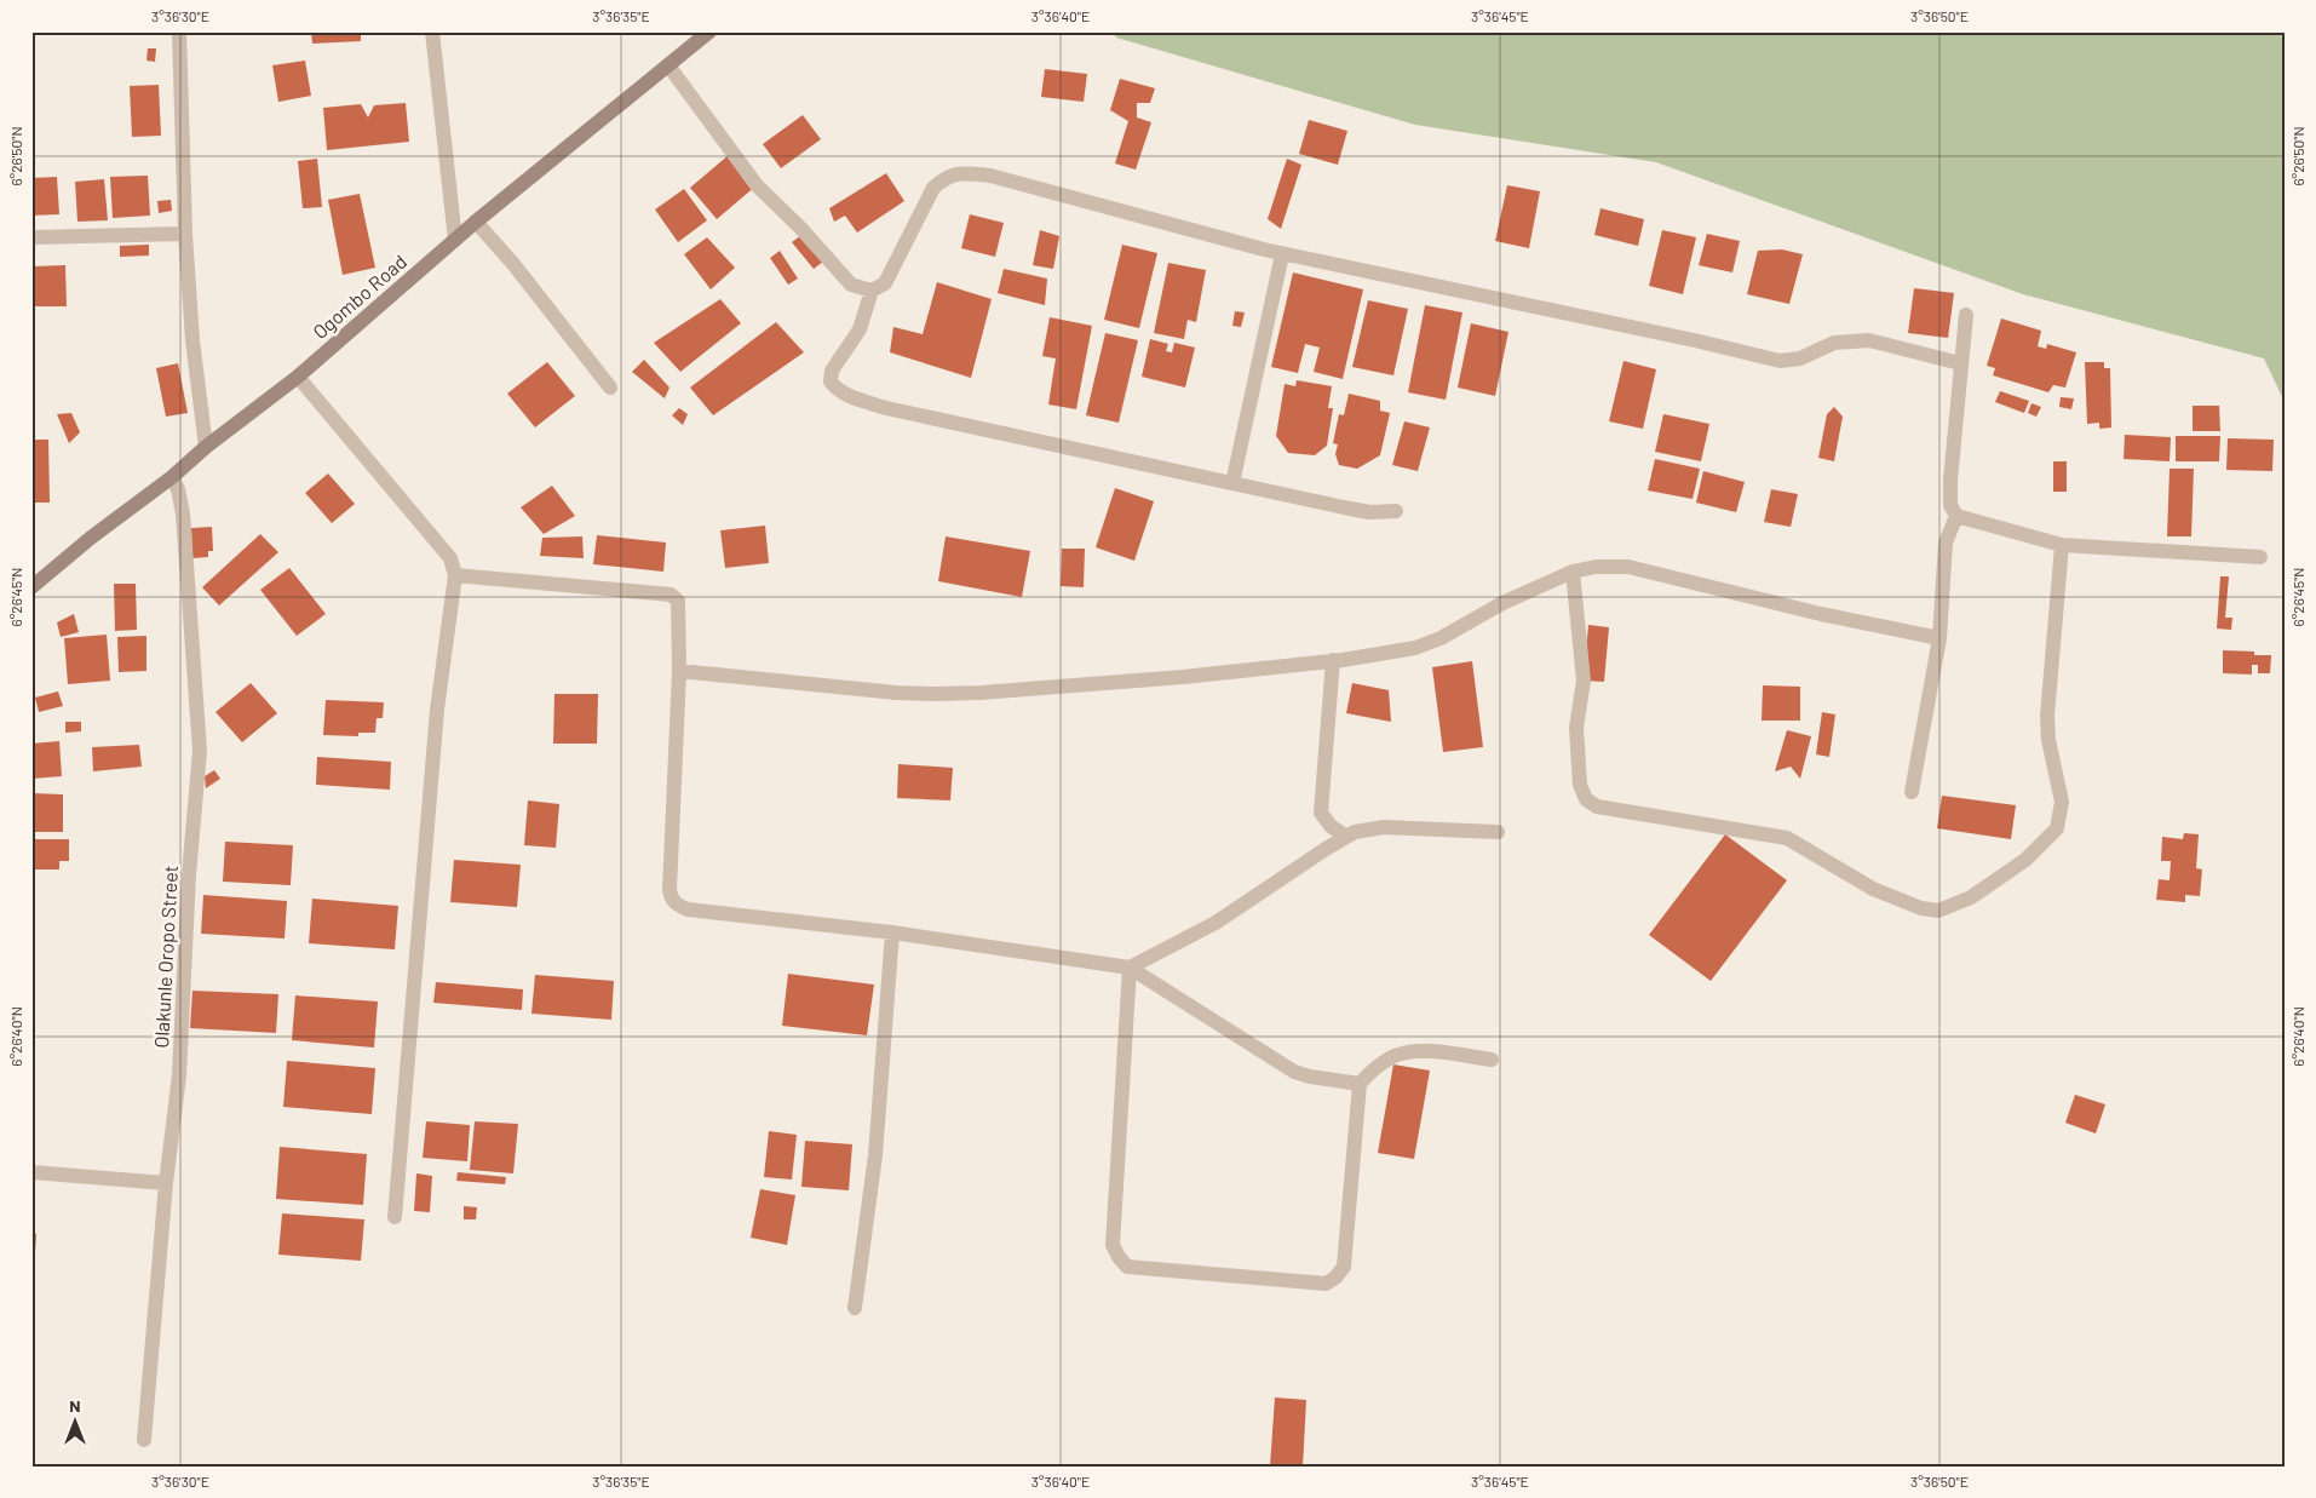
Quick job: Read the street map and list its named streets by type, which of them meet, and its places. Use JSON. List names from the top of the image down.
{
  "streets": {
    "main road": ["Ogombo Road"],
    "street": ["Olakunle Oropo Street"]
  },
  "crossings": [
    ["Ogombo Road", "Olakunle Oropo Street"]
  ],
  "north": "top",
  "coordinates": [
    "3°36'30\"E",
    "3°36'35\"E",
    "3°36'40\"E",
    "3°36'45\"E",
    "3°36'50\"E",
    "6°26'50\"N",
    "6°26'45\"N",
    "6°26'40\"N"
  ]
}
